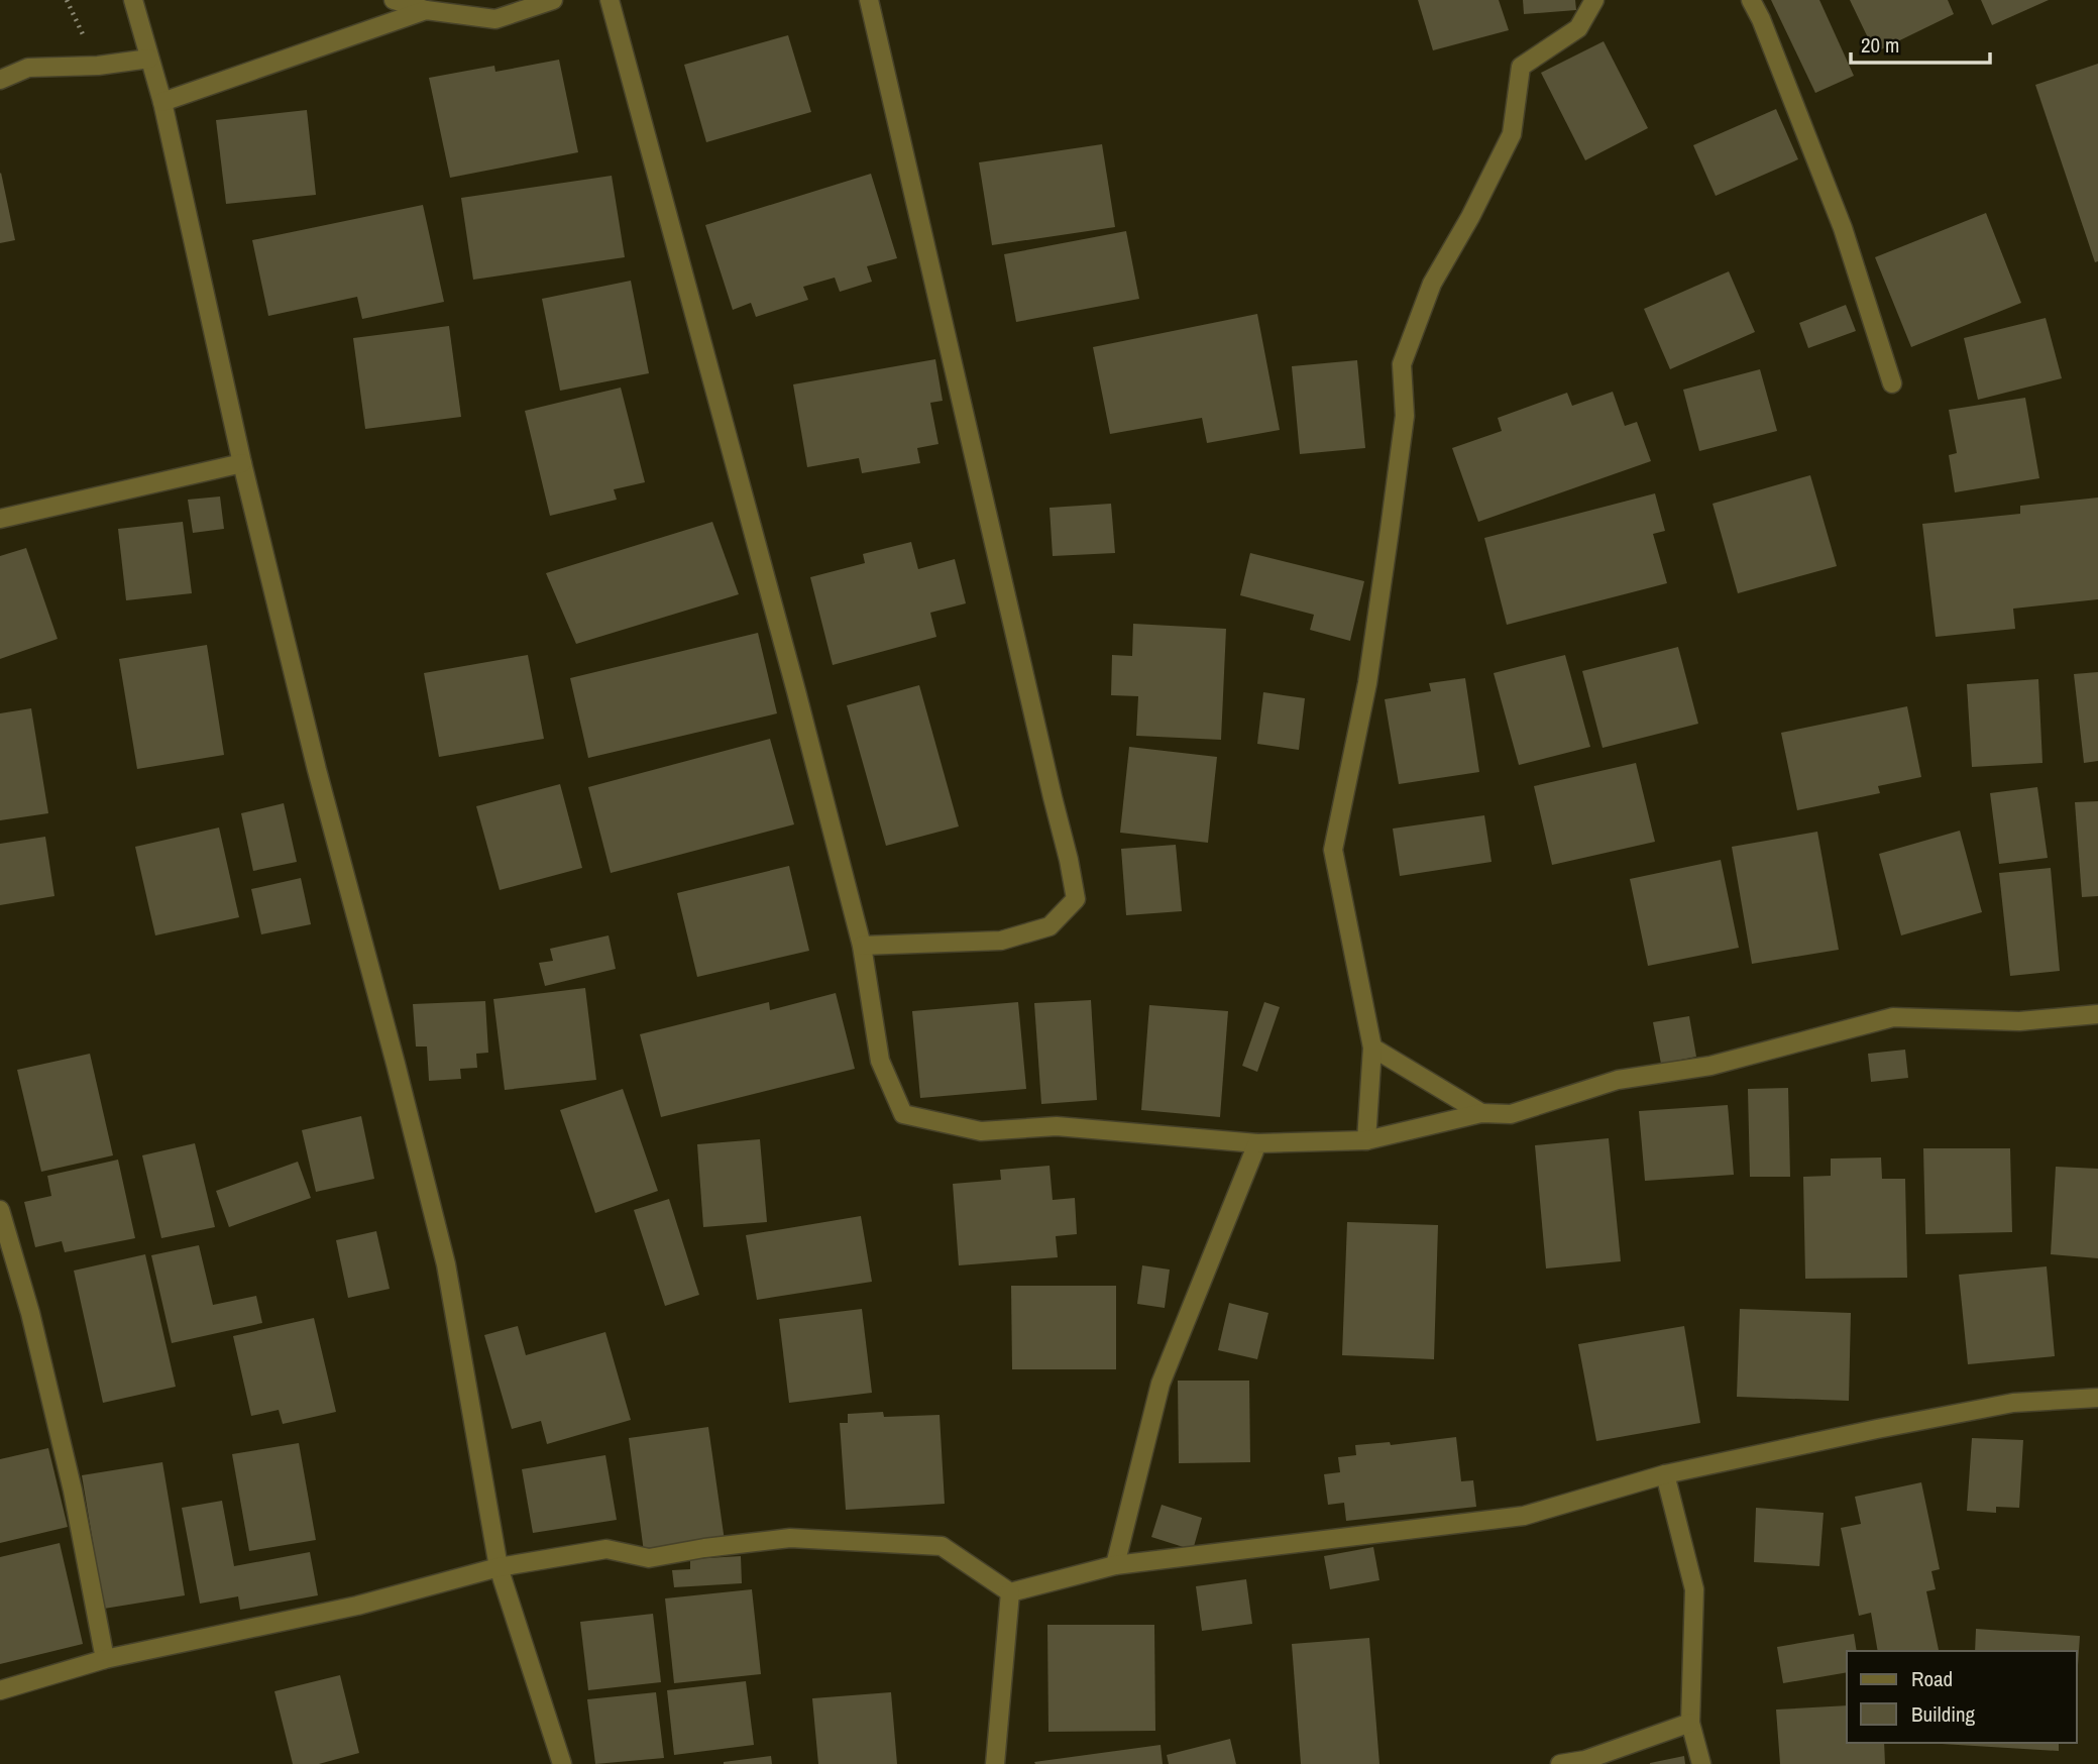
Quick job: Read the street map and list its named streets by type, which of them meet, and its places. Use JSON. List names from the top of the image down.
{
  "legend": ["Road", "Building"],
  "scale_bar": "20 m"
}
